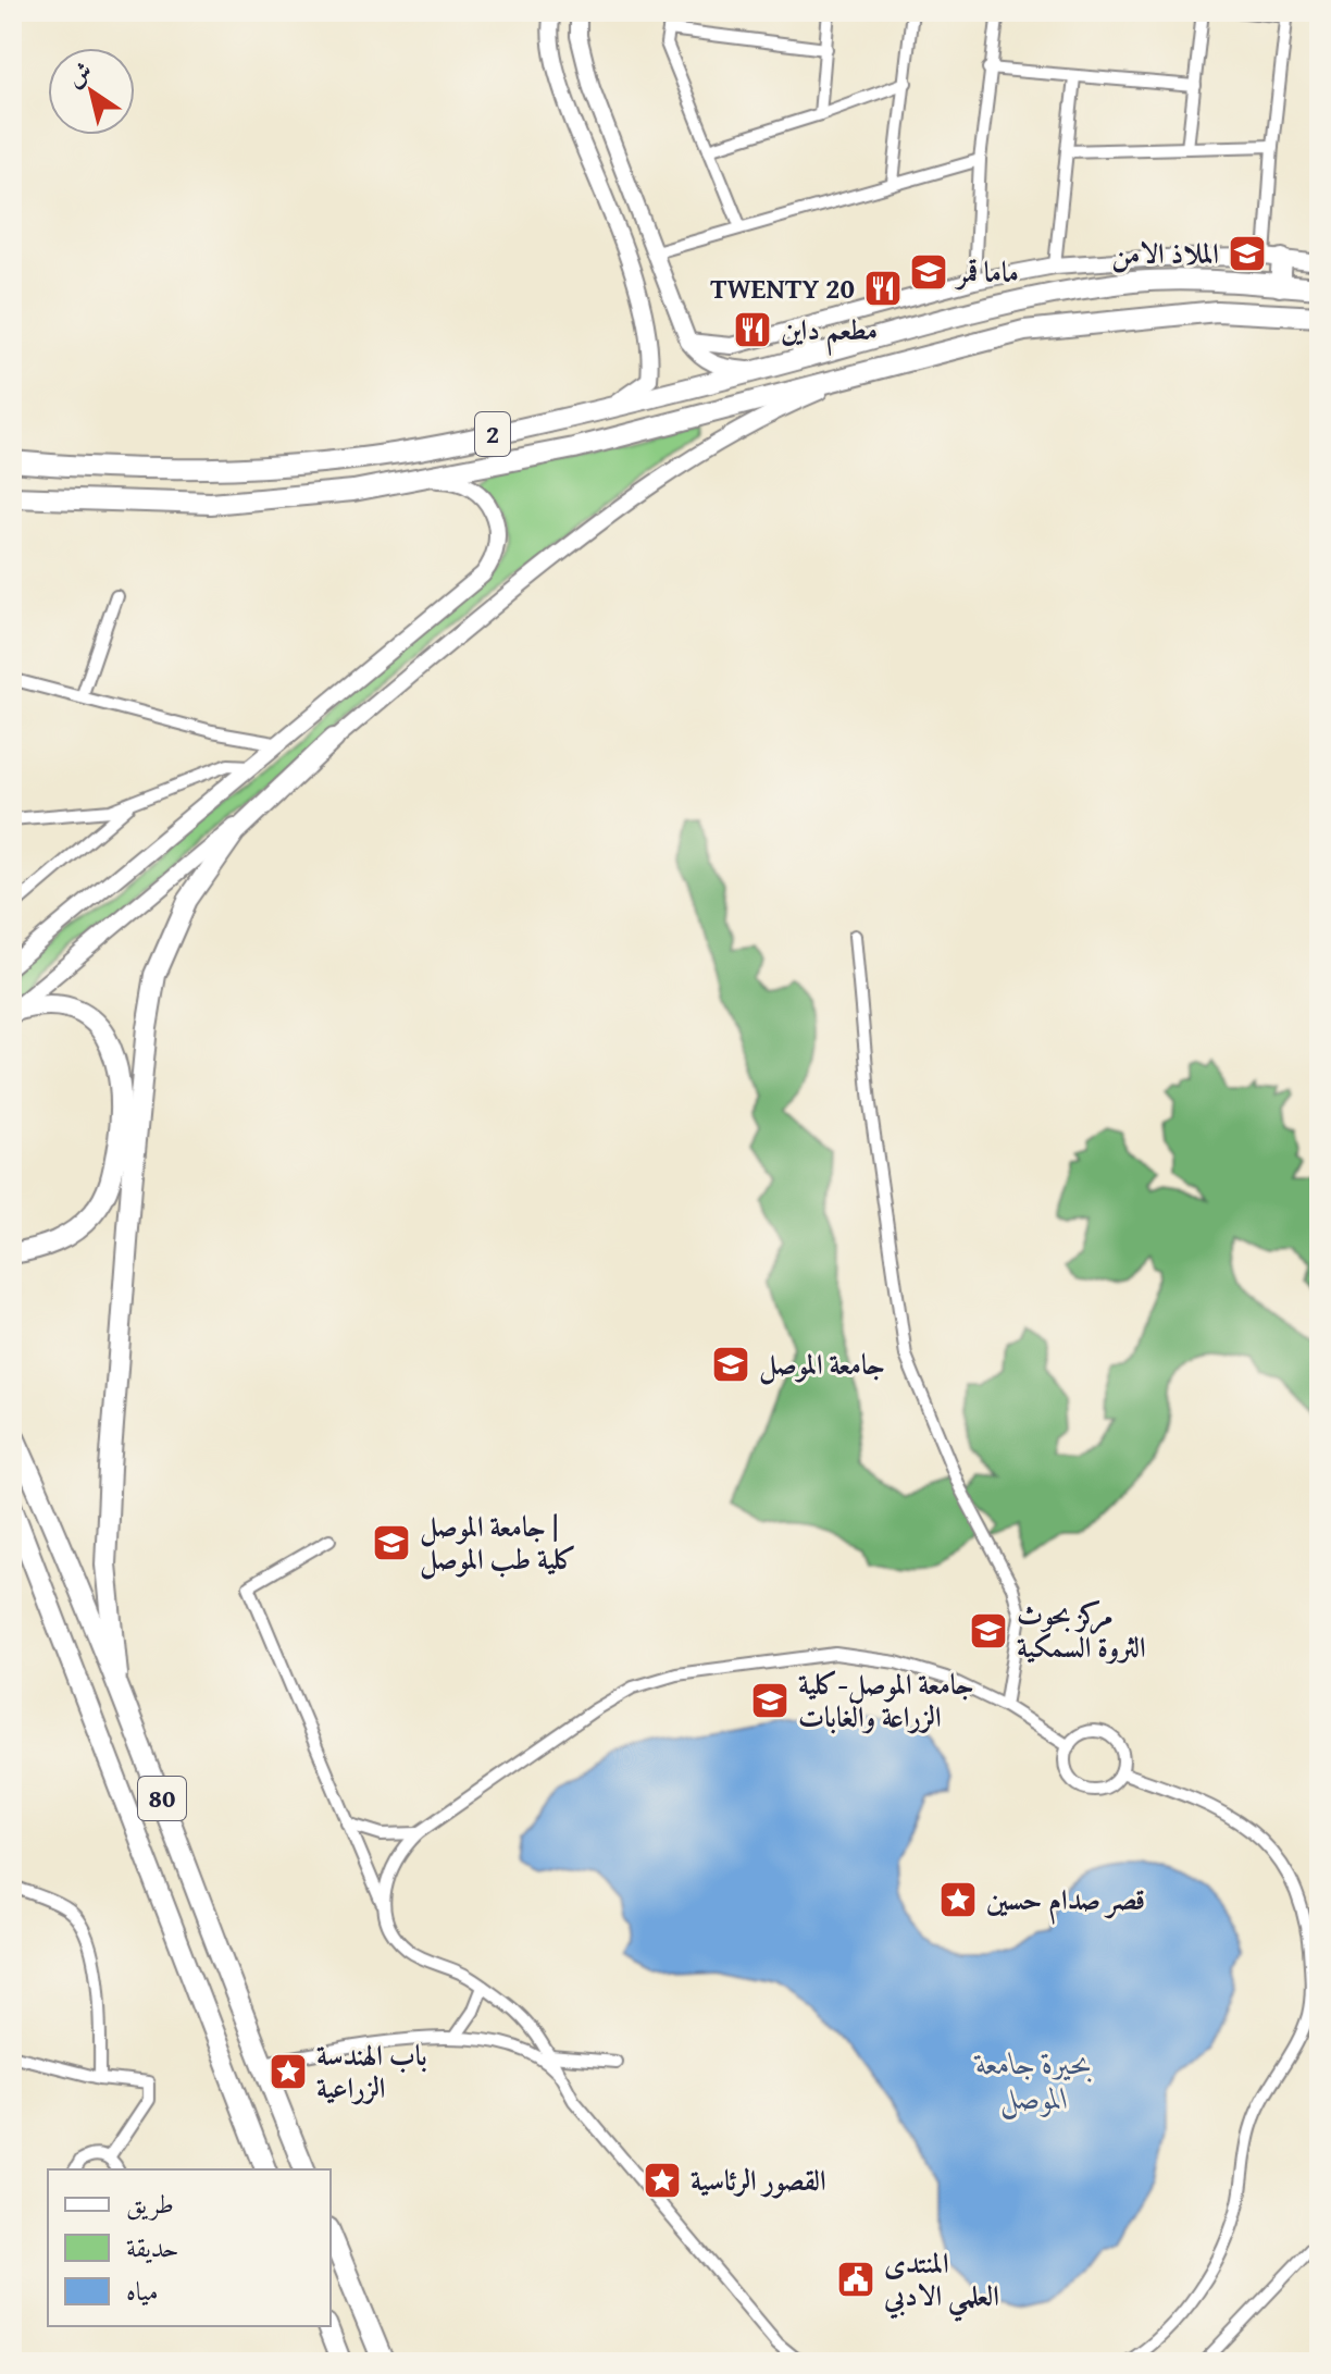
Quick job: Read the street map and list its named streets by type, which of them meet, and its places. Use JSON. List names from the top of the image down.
{
  "streets": {
    "highway": ["2", "80"]
  },
  "water": ["بحيرة جامعة الموصل"],
  "places": {
    "school or university": [
      "الملاذ الامن",
      "ماما قمر",
      "جامعة الموصل",
      "جامعة الموصل | كلية طب الموصل",
      "مركز بحوث الثروة السمكية",
      "جامعة الموصل-كلية الزراعة والغابات"
    ],
    "restaurant": ["TWENTY 20", "مطعم داين"],
    "place": ["قصر صدام حسين", "باب الهندسة الزراعية", "القصور الرئاسية"],
    "public building": ["المنتدى العلمي الادبي"]
  },
  "legend": ["طريق", "حديقة", "مياه"],
  "north": "top left"
}
